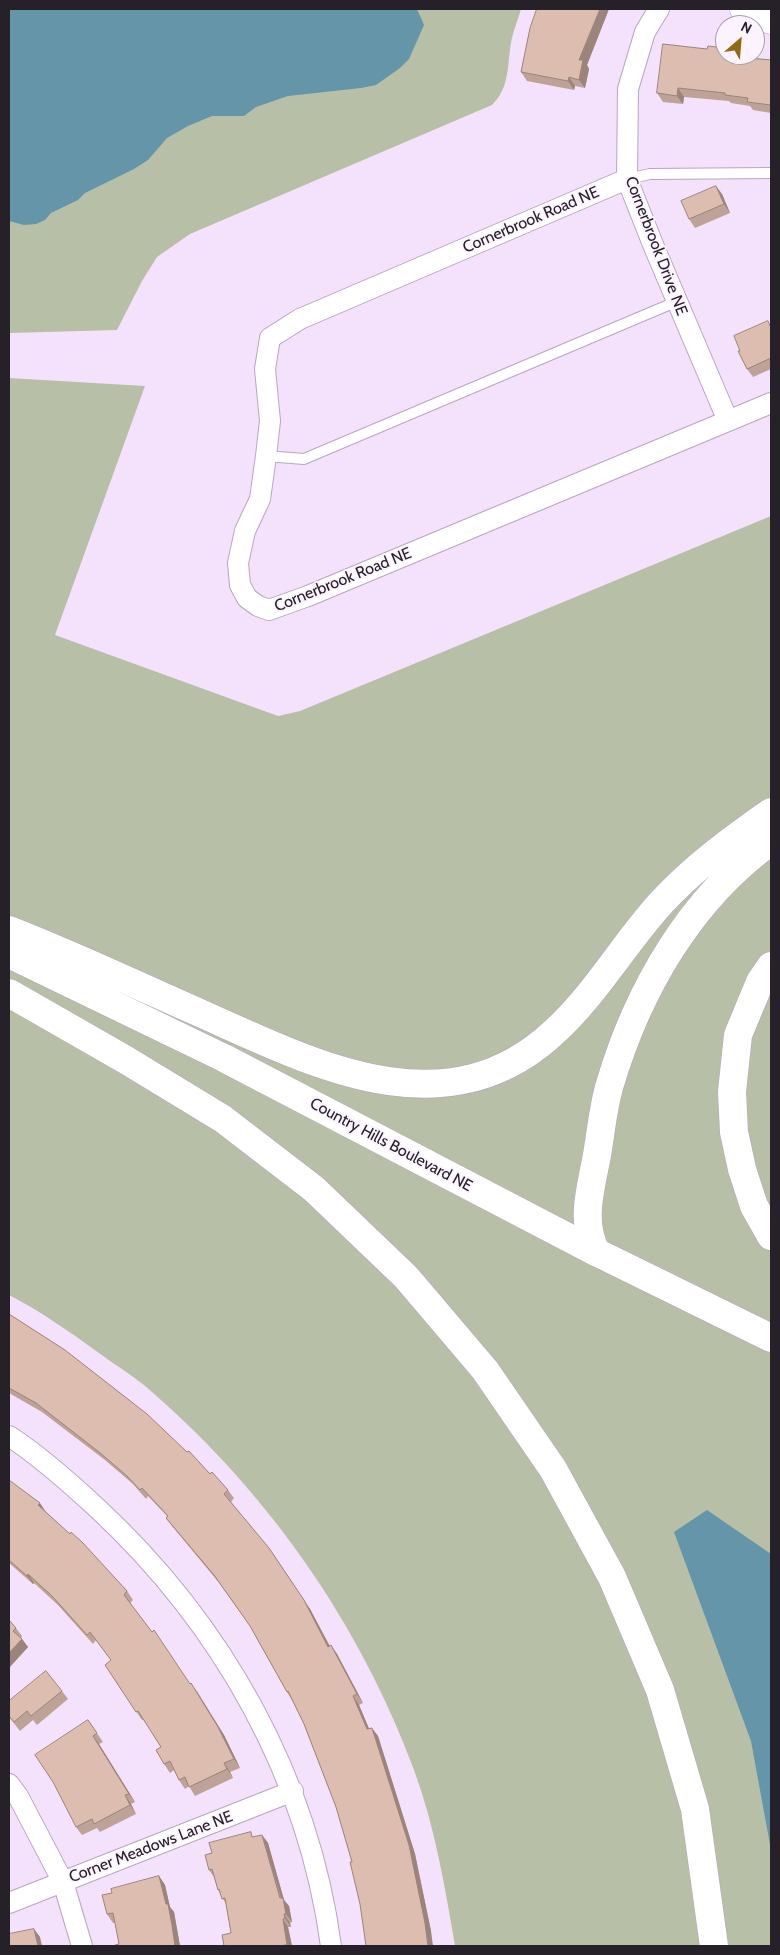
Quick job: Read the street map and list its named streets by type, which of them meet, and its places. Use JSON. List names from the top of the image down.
{
  "streets": {
    "main road": ["Country Hills Boulevard NE"],
    "street": ["Cornerbrook Road NE", "Cornerbrook Drive NE", "Corner Meadows Lane NE"]
  },
  "crossings": [
    ["Cornerbrook Road NE", "Cornerbrook Drive NE"]
  ],
  "north": "top right"
}
